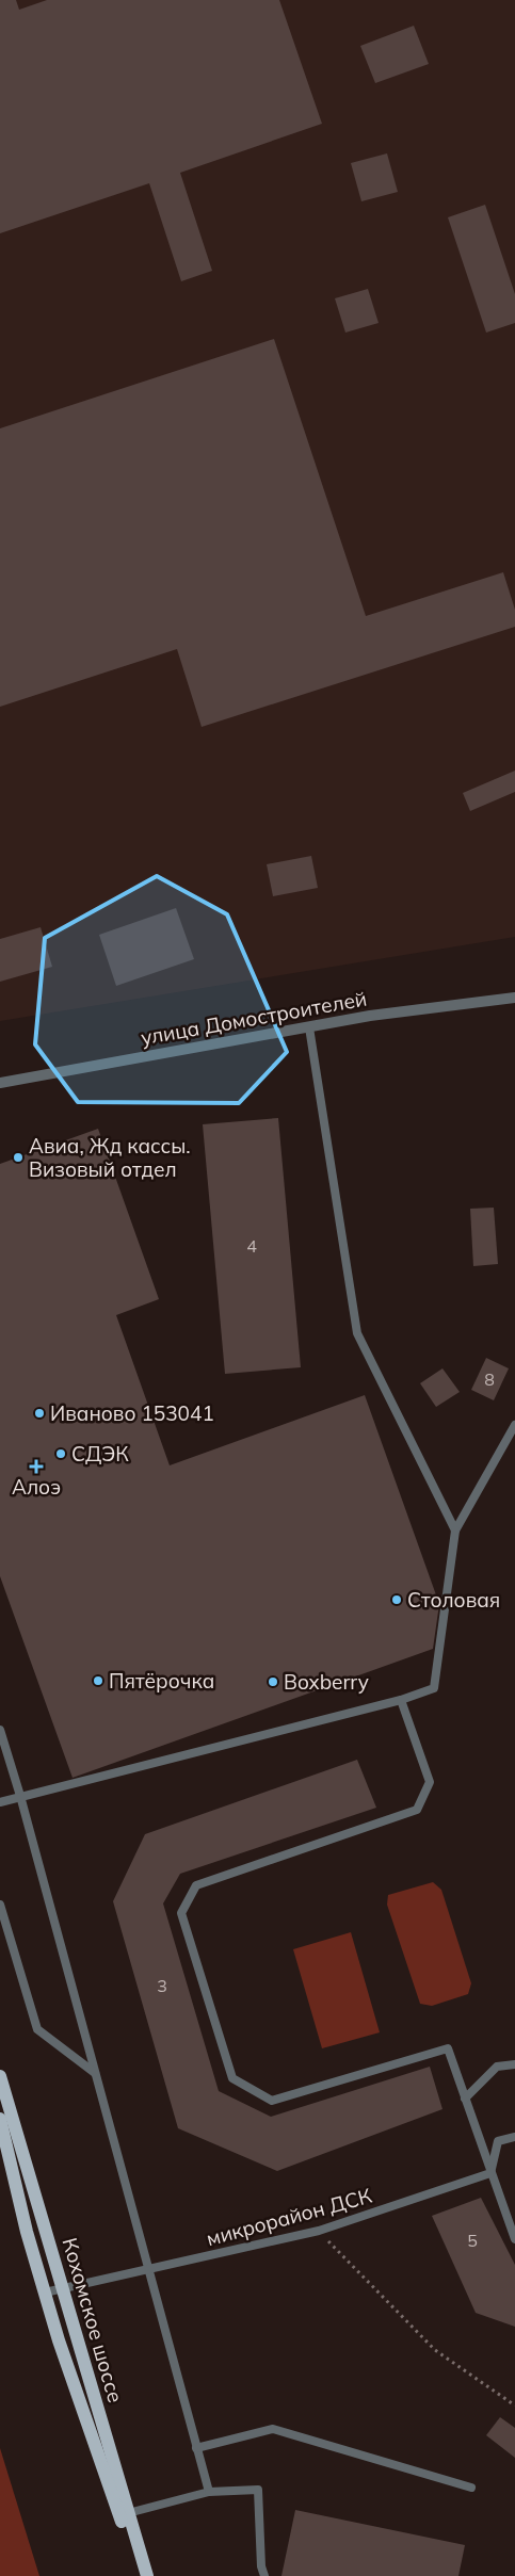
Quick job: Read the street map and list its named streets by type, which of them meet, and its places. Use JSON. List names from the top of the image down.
{
  "streets": {
    "main road": ["Кохомское шоссе"],
    "street": ["улица Домостроителей"],
    "lane": ["микрорайон ДСК"]
  },
  "crossings": [
    ["микрорайон ДСК", "Кохомское шоссе"]
  ],
  "places": {
    "other": [
      "Авиа, Жд кассы. Визовый отдел",
      "Иваново 153041",
      "СДЭК",
      "Столовая",
      "Пятёрочка",
      "Boxberry"
    ],
    "health": ["Алоэ"]
  },
  "house_numbers": [
    "4",
    "8",
    "3",
    "5"
  ]
}
